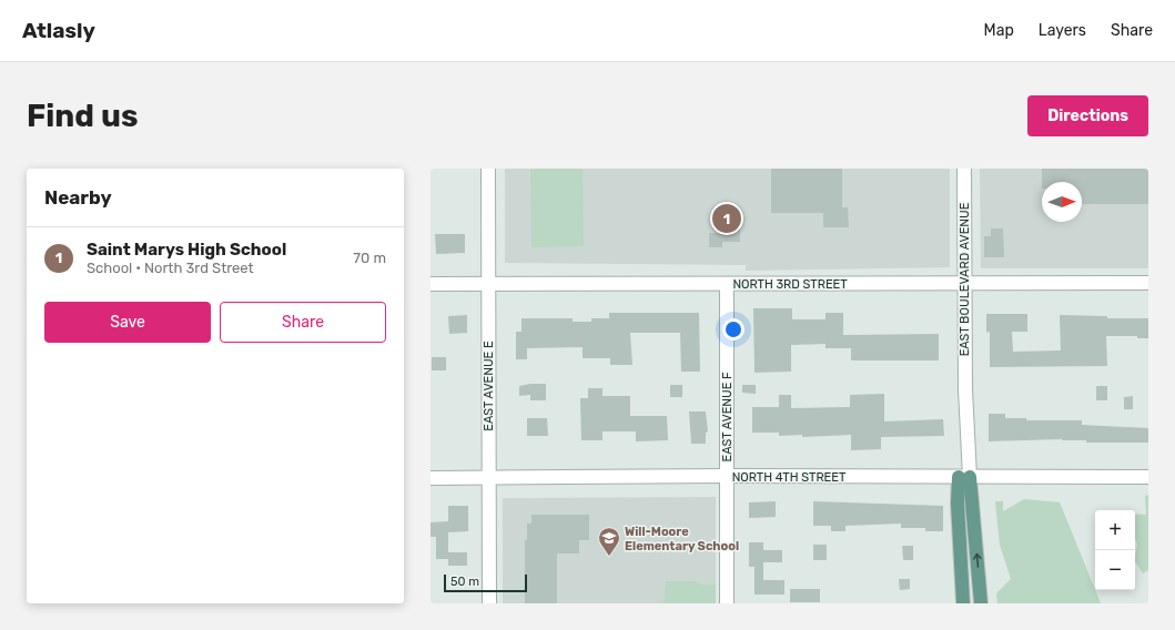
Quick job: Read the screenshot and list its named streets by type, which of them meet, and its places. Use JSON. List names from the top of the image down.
{
  "streets": {
    "main road": ["EAST BOULEVARD AVENUE"],
    "street": [
      "NORTH 3RD STREET",
      "EAST AVENUE E",
      "EAST AVENUE F",
      "NORTH 4TH STREET"
    ]
  },
  "crossings": [
    ["EAST BOULEVARD AVENUE", "NORTH 3RD STREET"],
    ["EAST BOULEVARD AVENUE", "NORTH 4TH STREET"],
    ["NORTH 3RD STREET", "EAST AVENUE E"],
    ["NORTH 3RD STREET", "EAST AVENUE F"],
    ["EAST AVENUE E", "NORTH 4TH STREET"],
    ["EAST AVENUE F", "NORTH 4TH STREET"]
  ],
  "places": {
    "school or university": ["Will-Moore Elementary School"]
  },
  "scale_bar": "50 m",
  "north": "right",
  "page": {
    "header": "Atlasly",
    "nav": ["Map", "Layers", "Share"],
    "buttons": [
      "Directions",
      ["Save", "Share"]
    ],
    "title": "Find us",
    "heading": "Nearby",
    "pins": "1",
    "list": [
      {
        "mark": "1",
        "name": "Saint Marys High School",
        "note": "School · North 3rd Street",
        "value": "70 m"
      }
    ],
    "map_buttons": ["+", "−"],
    "scale": "50 m"
  }
}
